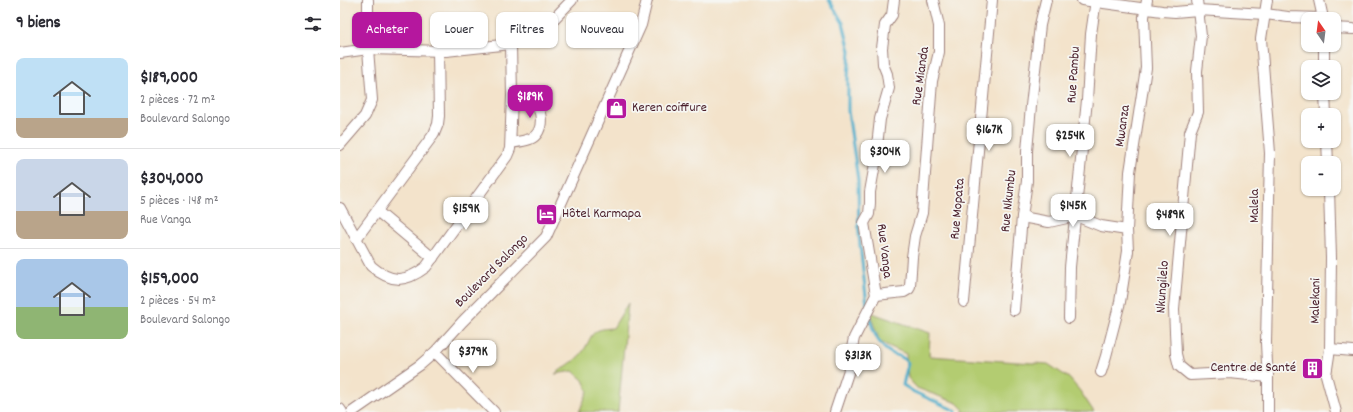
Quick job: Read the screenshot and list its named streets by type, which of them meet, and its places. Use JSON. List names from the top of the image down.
{
  "streets": {
    "street": [
      "Rue Pambu",
      "Rue Mianda",
      "Mwanza",
      "Rue Nkumbu",
      "Malela",
      "Rue Mopata",
      "Rue Vanga",
      "Boulevard Salongo",
      "Nkungilelo",
      "Malekani"
    ]
  },
  "crossings": [
    ["Rue Mianda", "Rue Vanga"],
    ["Malela", "Nkungilelo"]
  ],
  "places": {
    "shop": ["Keren coiffure"],
    "hotel": ["Hôtel Karmapa"],
    "building": ["Centre de Santé"]
  },
  "north": "top",
  "page": {
    "heading": "9 biens",
    "map_buttons": ["+", "−"],
    "chip": [
      "Acheter",
      "Louer",
      "Filtres",
      "Nouveau"
    ],
    "list": [
      {
        "name": "$189,000",
        "note": "2 pièces · 72 m² · Boulevard Salongo"
      },
      {
        "name": "$304,000",
        "note": "5 pièces · 148 m² · Rue Vanga"
      },
      {
        "name": "$159,000",
        "note": "2 pièces · 54 m² · Boulevard Salongo"
      }
    ],
    "price": [
      "$189K",
      "$167K",
      "$254K",
      "$304K",
      "$145K",
      "$159K",
      "$489K",
      "$379K",
      "$313K"
    ]
  }
}
